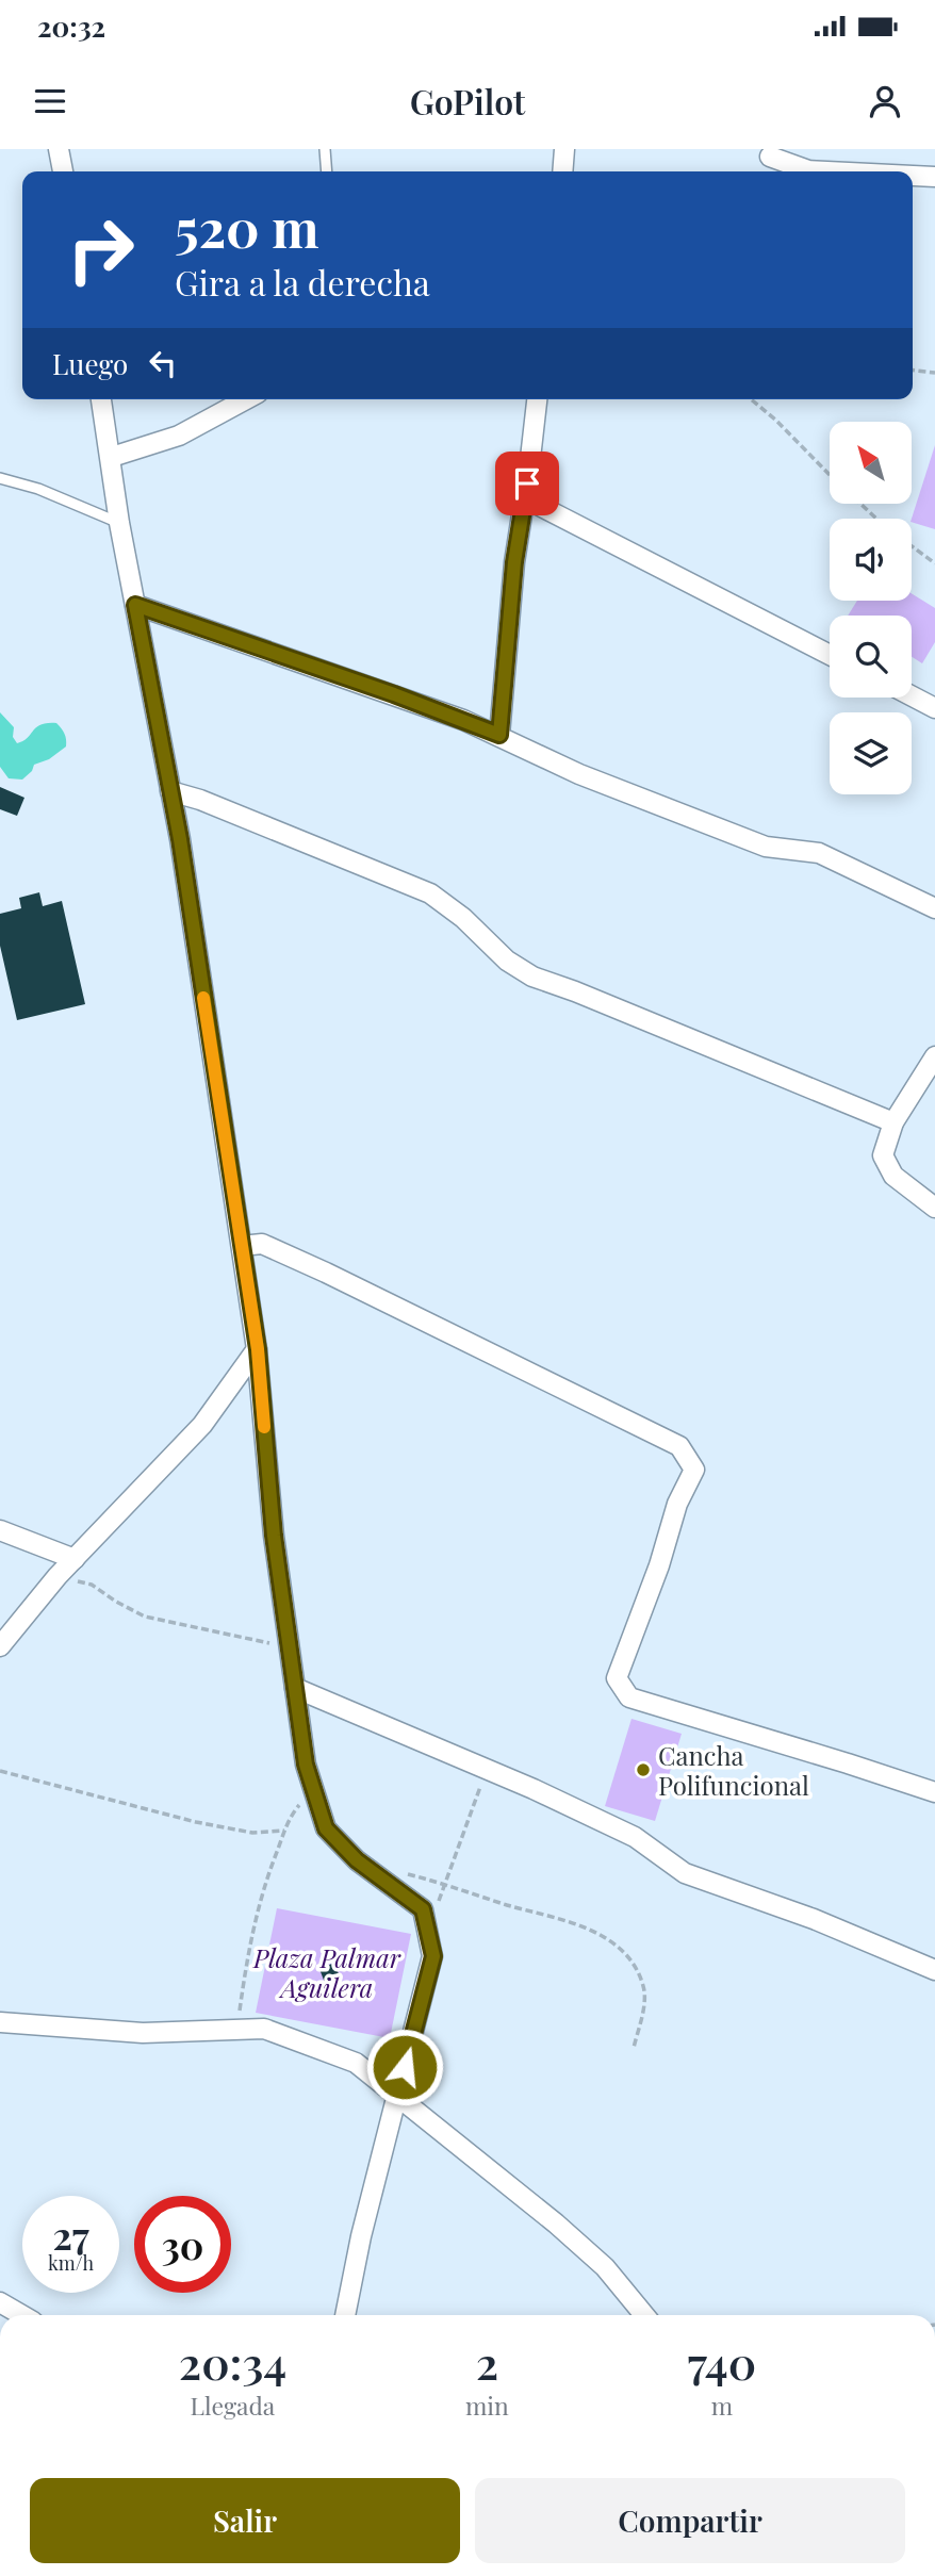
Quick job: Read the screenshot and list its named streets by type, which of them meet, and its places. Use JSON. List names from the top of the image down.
{
  "parks": ["Plaza Palmar Aguilera"],
  "places": ["Cancha Polifuncional"],
  "north": "top left",
  "page": {
    "status": "20:32",
    "header": "GoPilot",
    "turn": ["520 m", "Gira a la derecha"],
    "then": "Luego",
    "speed": "27 km/h",
    "limit": "30",
    "eta": [
      "20:34",
      "Llegada",
      "2",
      "min",
      "740",
      "m"
    ],
    "buttons": ["Salir", "Compartir"]
  }
}
